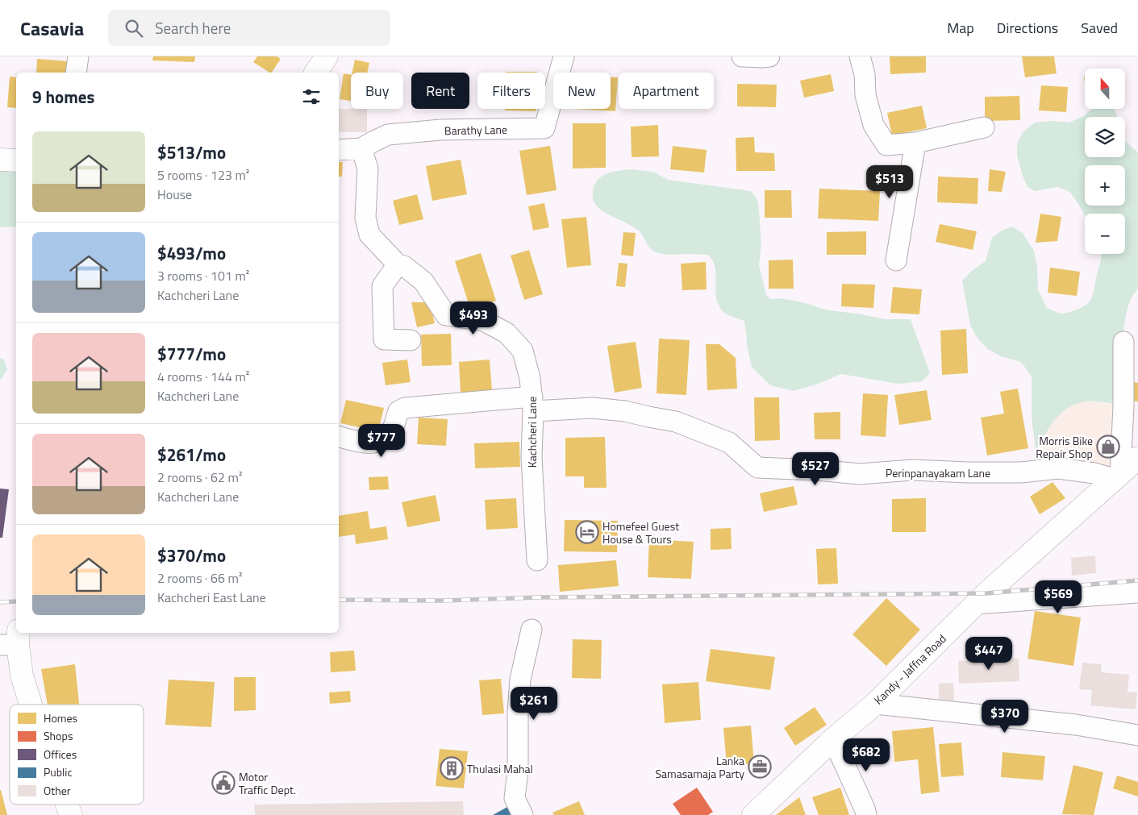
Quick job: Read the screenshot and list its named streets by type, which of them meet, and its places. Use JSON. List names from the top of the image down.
{
  "streets": {
    "main road": ["Kandy - Jaffna Road"],
    "street": ["Barathy Lane", "Kachcheri Lane", "Perinpanayakam Lane"]
  },
  "crossings": [
    ["Barathy Lane", "Kachcheri Lane"],
    ["Kachcheri Lane", "Perinpanayakam Lane"],
    ["Perinpanayakam Lane", "Kandy - Jaffna Road"]
  ],
  "places": {
    "shop": ["Morris Bike Repair Shop"],
    "hotel": ["Homefeel Guest House & Tours"],
    "office": ["Lanka Samasamaja Party"],
    "building": ["Thulasi Mahal"],
    "public building": ["Motor Traffic Dept."]
  },
  "legend": [
    "Homes",
    "Shops",
    "Offices",
    "Public",
    "Other"
  ],
  "north": "top",
  "page": {
    "header": "Casavia",
    "search": "Search here",
    "nav": ["Map", "Directions", "Saved"],
    "map_buttons": ["+", "−"],
    "chip": [
      "Buy",
      "Rent",
      "Filters",
      "New",
      "Apartment"
    ],
    "heading": "9 homes",
    "list": [
      {
        "name": "$513/mo",
        "note": "5 rooms · 123 m² · House"
      },
      {
        "name": "$493/mo",
        "note": "3 rooms · 101 m² · Kachcheri Lane"
      },
      {
        "name": "$777/mo",
        "note": "4 rooms · 144 m² · Kachcheri Lane"
      },
      {
        "name": "$261/mo",
        "note": "2 rooms · 62 m² · Kachcheri Lane"
      },
      {
        "name": "$370/mo",
        "note": "2 rooms · 66 m² · Kachcheri East Lane"
      }
    ],
    "price": [
      "$513",
      "$493",
      "$777",
      "$527",
      "$569",
      "$447",
      "$261",
      "$370",
      "$682"
    ]
  }
}
